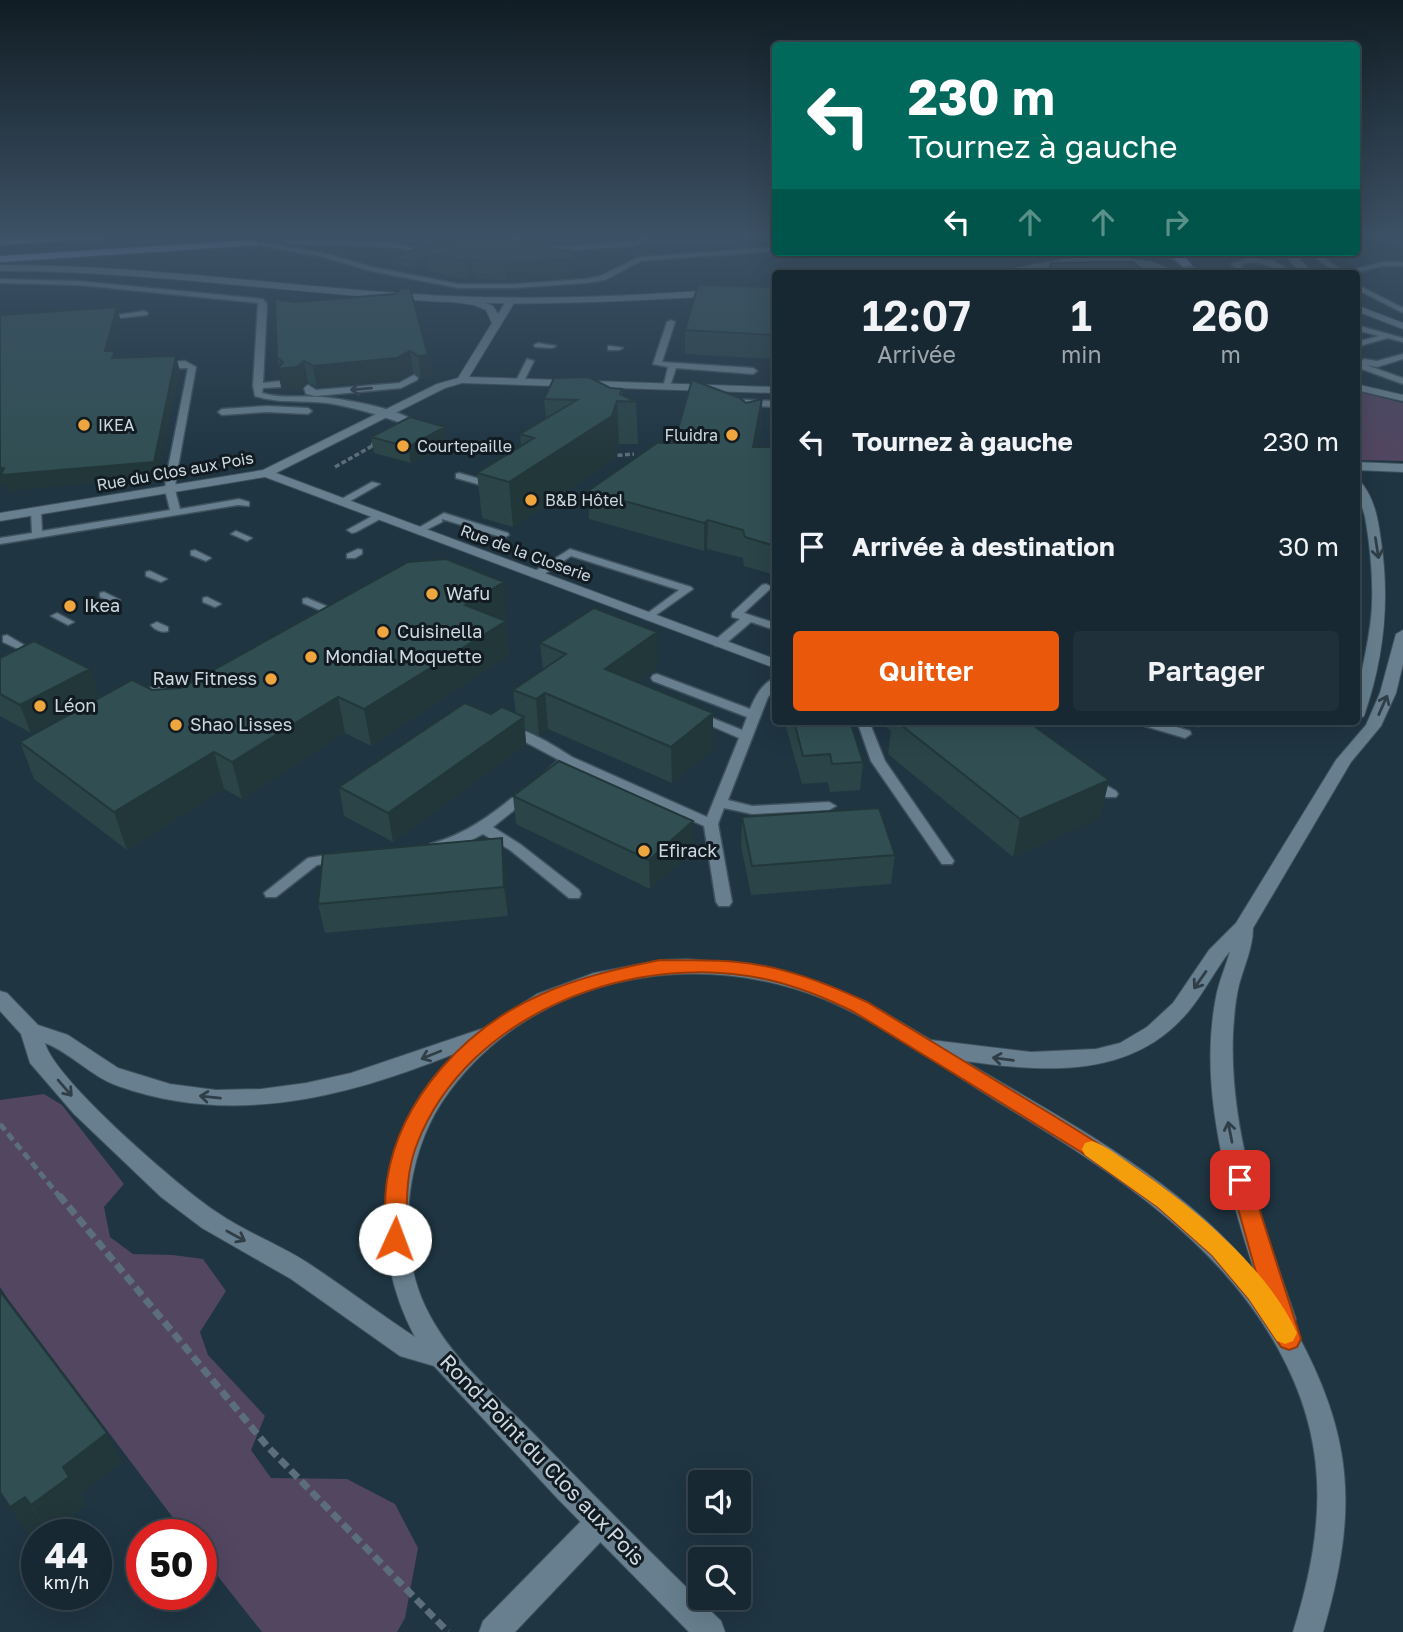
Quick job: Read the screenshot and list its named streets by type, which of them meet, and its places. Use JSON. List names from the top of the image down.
{
  "streets": {
    "main road": ["Rue du Clos aux Pois", "Rue de la Closerie", "Rond-Point du Clos aux Pois"]
  },
  "crossings": [
    ["Rue du Clos aux Pois", "Rue de la Closerie"]
  ],
  "places": [
    "IKEA",
    "Fluidra",
    "Courtepaille",
    "B&B Hôtel",
    "Wafu",
    "Ikea",
    "Cuisinella",
    "Mondial Moquette",
    "Raw Fitness",
    "Léon",
    "Shao Lisses",
    "Efirack"
  ],
  "page": {
    "turn": ["230 m", "Tournez à gauche"],
    "eta": [
      "12:07",
      "Arrivée",
      "1",
      "min",
      "260",
      "m"
    ],
    "list": [
      {
        "name": "Tournez à gauche",
        "value": "230 m"
      },
      {
        "name": "Arrivée à destination",
        "value": "30 m"
      }
    ],
    "buttons": ["Quitter", "Partager"],
    "speed": "44 km/h",
    "limit": "50"
  }
}
